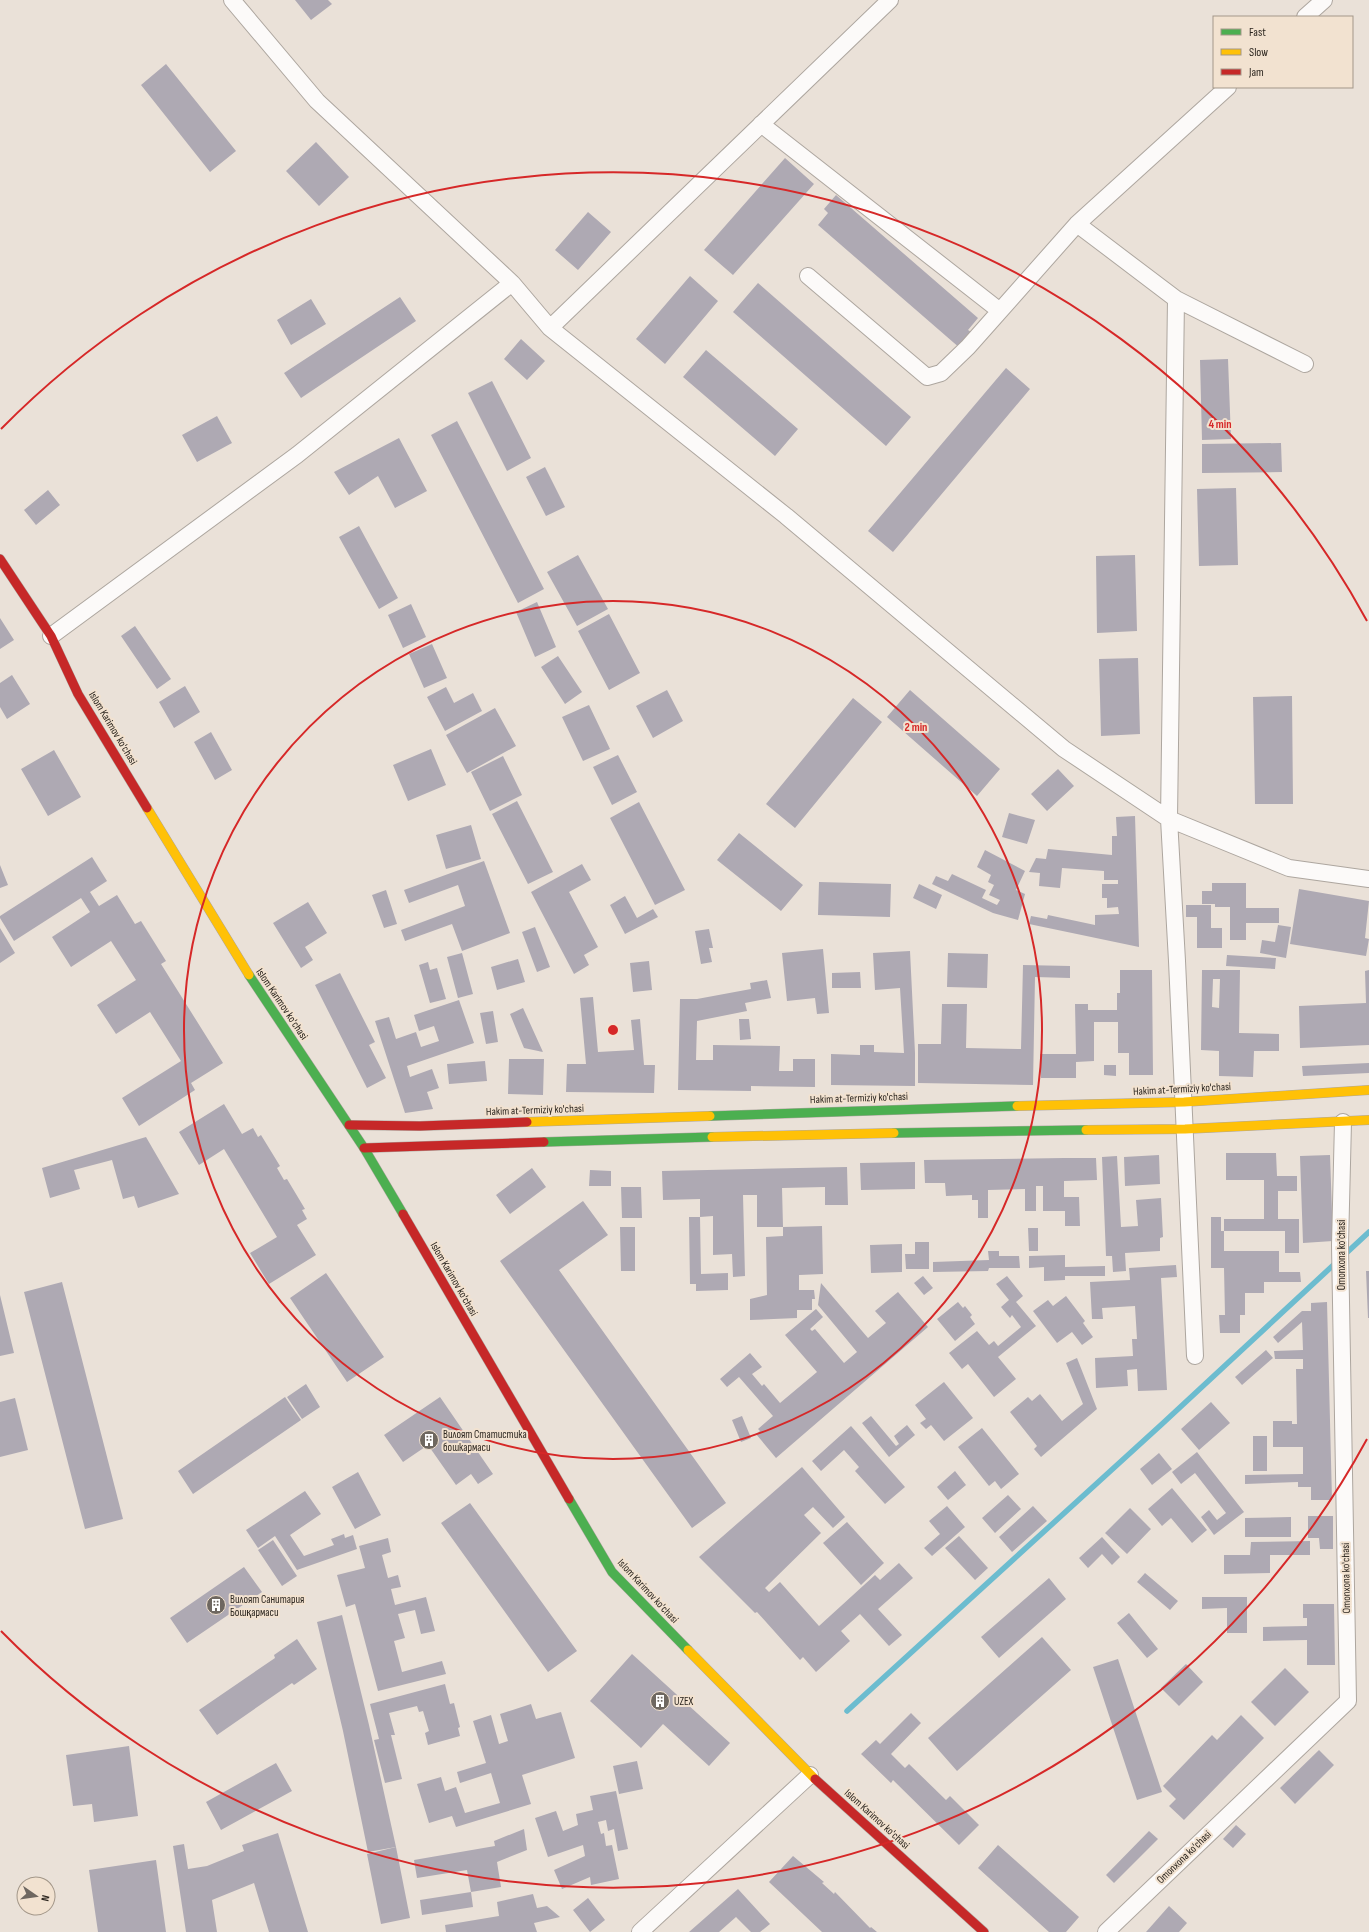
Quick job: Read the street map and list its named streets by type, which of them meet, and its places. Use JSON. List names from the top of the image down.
{
  "streets": {
    "main road": ["Islom Karimov ko'chasi", "Hakim at-Termiziy ko'chasi"],
    "street": ["Omonxona ko'chasi"]
  },
  "crossings": [
    ["Islom Karimov ko'chasi", "Hakim at-Termiziy ko'chasi"]
  ],
  "places": {
    "building": ["Вилоят Статистика бошкармаси", "Вилоят Санитария Бошқармаси", "UZEX"]
  },
  "legend": ["Fast", "Slow", "Jam"],
  "north": "right",
  "rings": ["4 min", "2 min"]
}
